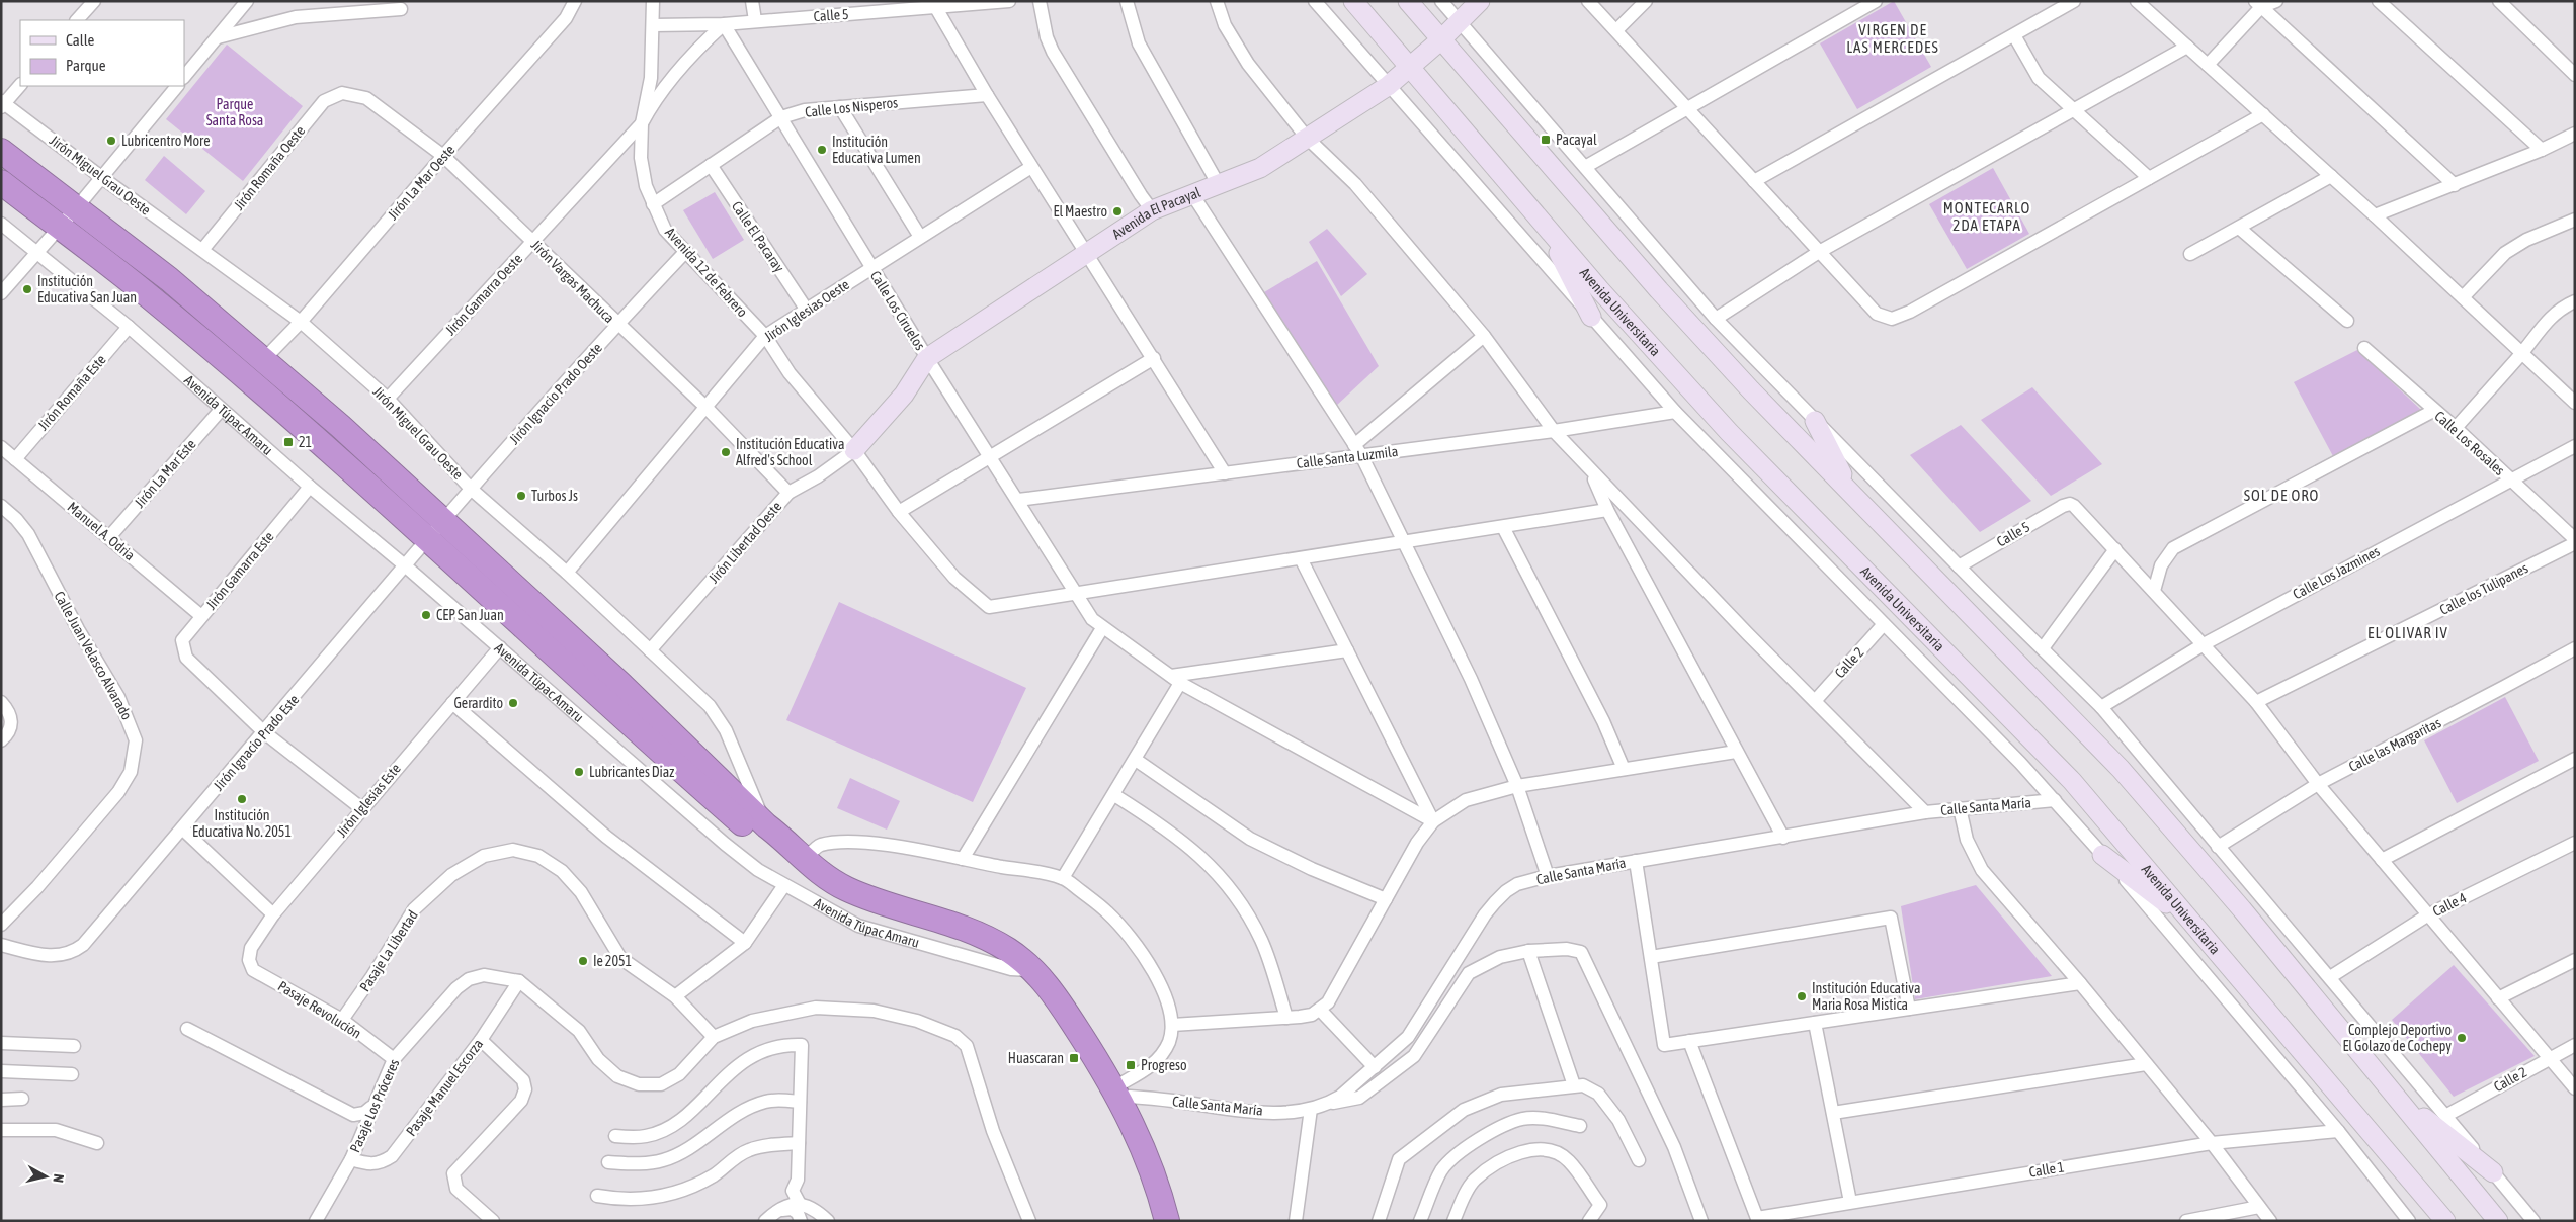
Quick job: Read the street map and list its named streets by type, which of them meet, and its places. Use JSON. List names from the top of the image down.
{
  "streets": {
    "highway": ["Avenida Túpac Amaru"],
    "street": [
      "Calle 5",
      "Calle Los Nisperos",
      "Jirón Romaña Oeste",
      "Jirón Miguel Grau Oeste",
      "Jirón La Mar Oeste",
      "Avenida El Pacayal",
      "Calle El Pacaray",
      "Avenida 12 de Febrero",
      "Jirón Vargas Machuca",
      "Jirón Gamarra Oeste",
      "Jirón Iglesias Oeste",
      "Calle Los Ciruelos",
      "Avenida Universitaria",
      "Jirón Romaña Este",
      "Jirón Ignacio Prado Oeste",
      "Calle Los Rosales",
      "Calle Santa Luzmila",
      "Jirón La Mar Este",
      "Manuel A. Odria",
      "Jirón Libertad Oeste",
      "Jirón Gamarra Este",
      "Calle Los Jazmines",
      "Calle los Tulipanes",
      "Calle Juan Velasco Alvarado",
      "Calle 2",
      "Jirón Ignacio Prado Este",
      "Calle las Margaritas",
      "Jirón Iglesias Este",
      "Calle Santa María",
      "Calle 4",
      "Pasaje La Libertad",
      "Pasaje Revolución",
      "Pasaje Manuel Escorza",
      "Pasaje Los Próceres",
      "Calle 1"
    ]
  },
  "crossings": [
    ["Calle 5", "Avenida 12 de Febrero"],
    ["Calle 5", "Jirón Gamarra Oeste"],
    ["Calle 5", "Calle Los Ciruelos"],
    ["Calle Los Nisperos", "Calle El Pacaray"],
    ["Calle Los Nisperos", "Avenida 12 de Febrero"],
    ["Calle Los Nisperos", "Calle Los Ciruelos"],
    ["Jirón Romaña Oeste", "Jirón Miguel Grau Oeste"],
    ["Jirón Romaña Oeste", "Jirón Vargas Machuca"],
    ["Jirón Miguel Grau Oeste", "Jirón La Mar Oeste"],
    ["Jirón Miguel Grau Oeste", "Jirón Gamarra Oeste"],
    ["Jirón Miguel Grau Oeste", "Jirón Iglesias Oeste"],
    ["Jirón Miguel Grau Oeste", "Jirón Ignacio Prado Oeste"],
    ["Jirón Miguel Grau Oeste", "Avenida Túpac Amaru"],
    ["Jirón Miguel Grau Oeste", "Jirón Libertad Oeste"],
    ["Jirón La Mar Oeste", "Jirón Vargas Machuca"],
    ["Jirón La Mar Oeste", "Avenida Túpac Amaru"],
    ["Avenida El Pacayal", "Avenida 12 de Febrero"],
    ["Avenida El Pacayal", "Calle Los Ciruelos"],
    ["Avenida El Pacayal", "Avenida Universitaria"],
    ["Avenida El Pacayal", "Jirón Libertad Oeste"],
    ["Calle El Pacaray", "Jirón Iglesias Oeste"],
    ["Avenida 12 de Febrero", "Jirón Gamarra Oeste"],
    ["Avenida 12 de Febrero", "Jirón Iglesias Oeste"],
    ["Avenida 12 de Febrero", "Calle Los Ciruelos"],
    ["Avenida 12 de Febrero", "Jirón Ignacio Prado Oeste"],
    ["Avenida 12 de Febrero", "Jirón Libertad Oeste"],
    ["Jirón Vargas Machuca", "Jirón Gamarra Oeste"],
    ["Jirón Vargas Machuca", "Jirón Iglesias Oeste"],
    ["Jirón Vargas Machuca", "Jirón Ignacio Prado Oeste"],
    ["Jirón Vargas Machuca", "Jirón Libertad Oeste"],
    ["Jirón Gamarra Oeste", "Calle Los Ciruelos"],
    ["Jirón Iglesias Oeste", "Calle Los Ciruelos"],
    ["Calle Los Ciruelos", "Calle Santa Luzmila"],
    ["Jirón Romaña Este", "Avenida Túpac Amaru"],
    ["Jirón Romaña Este", "Manuel A. Odria"],
    ["Jirón Ignacio Prado Oeste", "Avenida Túpac Amaru"],
    ["Jirón Ignacio Prado Oeste", "Jirón Ignacio Prado Este"],
    ["Avenida Túpac Amaru", "Jirón La Mar Este"],
    ["Avenida Túpac Amaru", "Jirón Gamarra Este"],
    ["Avenida Túpac Amaru", "Jirón Ignacio Prado Este"],
    ["Avenida Túpac Amaru", "Jirón Iglesias Este"],
    ["Avenida Túpac Amaru", "Calle Santa María"],
    ["Calle Los Rosales", "Calle Los Jazmines"],
    ["Jirón La Mar Este", "Manuel A. Odria"],
    ["Manuel A. Odria", "Jirón Gamarra Este"],
    ["Jirón Gamarra Este", "Jirón Ignacio Prado Este"],
    ["Jirón Iglesias Este", "Pasaje Revolución"],
    ["Pasaje La Libertad", "Pasaje Revolución"],
    ["Pasaje Revolución", "Pasaje Los Próceres"],
    ["Pasaje Manuel Escorza", "Pasaje Los Próceres"]
  ],
  "districts": [
    "VIRGEN DE LAS MERCEDES",
    "MONTECARLO 2DA ETAPA",
    "SOL DE ORO",
    "EL OLIVAR IV"
  ],
  "parks": ["Parque Santa Rosa"],
  "places": {
    "transit": [
      "Pacayal",
      "21",
      "Huascaran",
      "Progreso"
    ],
    "other": [
      "Lubricentro More",
      "Institución Educativa Lumen",
      "El Maestro",
      "Institución Educativa San Juan",
      "Institución Educativa Alfred's School",
      "Turbos Js",
      "CEP San Juan",
      "Gerardito",
      "Lubricantes Diaz",
      "Institución Educativa No. 2051",
      "Ie 2051",
      "Institución Educativa Maria Rosa Mistica",
      "Complejo Deportivo El Golazo de Cochepy"
    ]
  },
  "legend": ["Calle", "Parque"],
  "north": "right"
}
